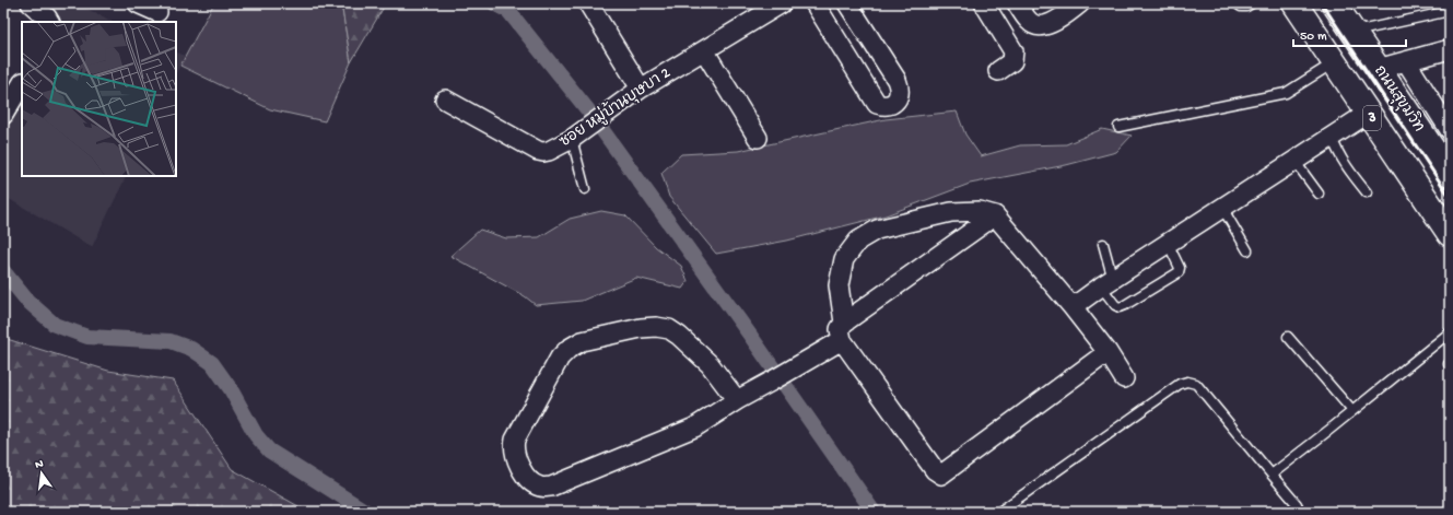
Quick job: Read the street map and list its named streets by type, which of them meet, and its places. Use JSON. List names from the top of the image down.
{
  "streets": {
    "highway": ["ถนนสุขุมวิท", "3"],
    "street": ["ซอย หมู่บ้านบุษบา 2"]
  },
  "scale_bar": "50 m",
  "north": "top"
}
